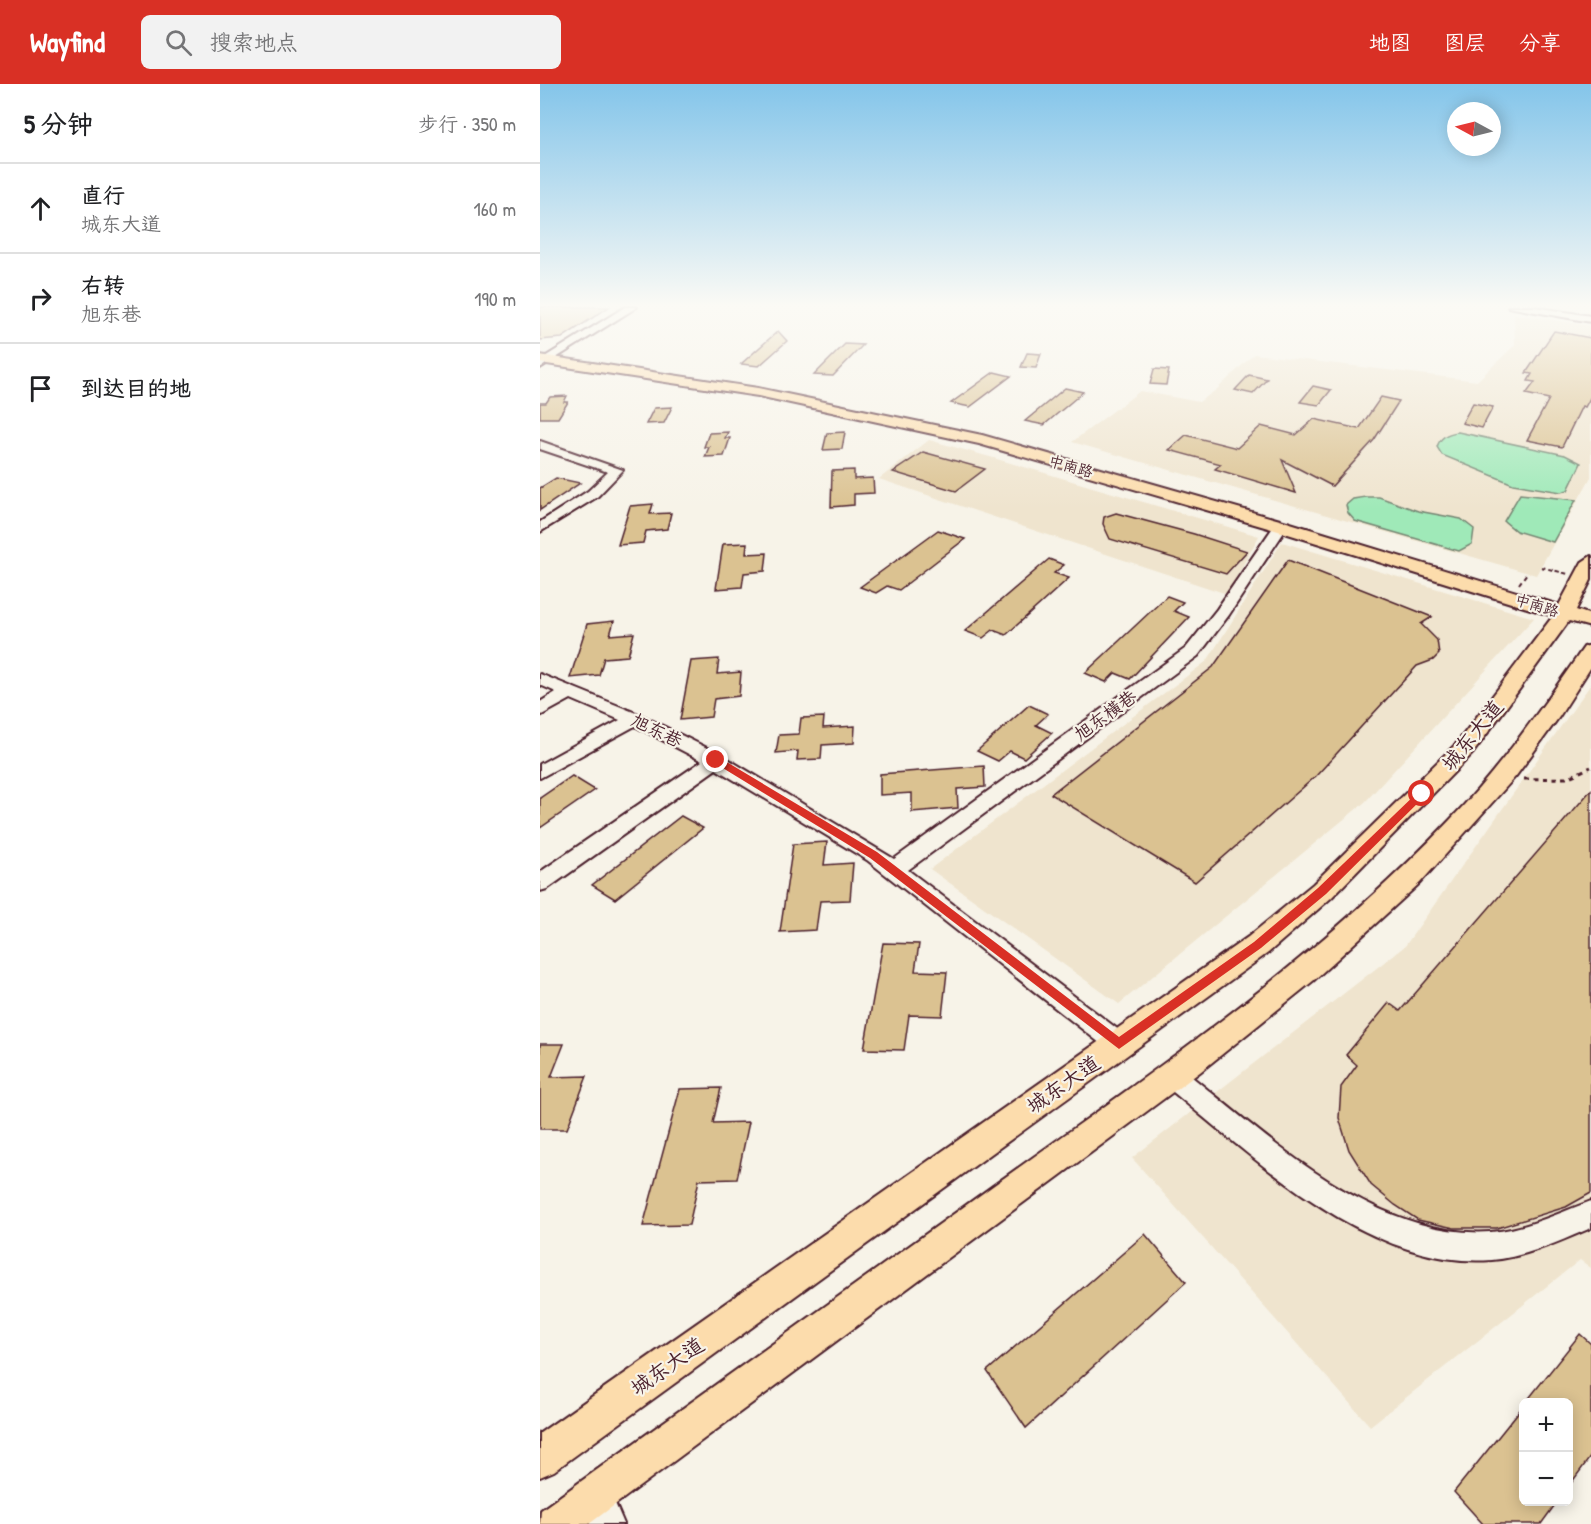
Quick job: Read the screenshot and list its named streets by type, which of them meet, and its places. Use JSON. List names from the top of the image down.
{
  "streets": {
    "main road": ["中南路", "城东大道"],
    "street": ["旭东横巷", "旭东巷"]
  },
  "crossings": [
    ["中南路", "旭东横巷"],
    ["中南路", "城东大道"],
    ["旭东横巷", "旭东巷"],
    ["旭东巷", "城东大道"]
  ],
  "north": "left",
  "page": {
    "header": "Wayfind",
    "search": "搜索地点",
    "nav": ["地图", "图层", "分享"],
    "heading": ["5 分钟", "步行 · 350 m"],
    "list": [
      ["直行", "城东大道", "160 m"],
      ["右转", "旭东巷", "190 m"],
      "到达目的地"
    ],
    "map_buttons": ["+", "−"]
  }
}
